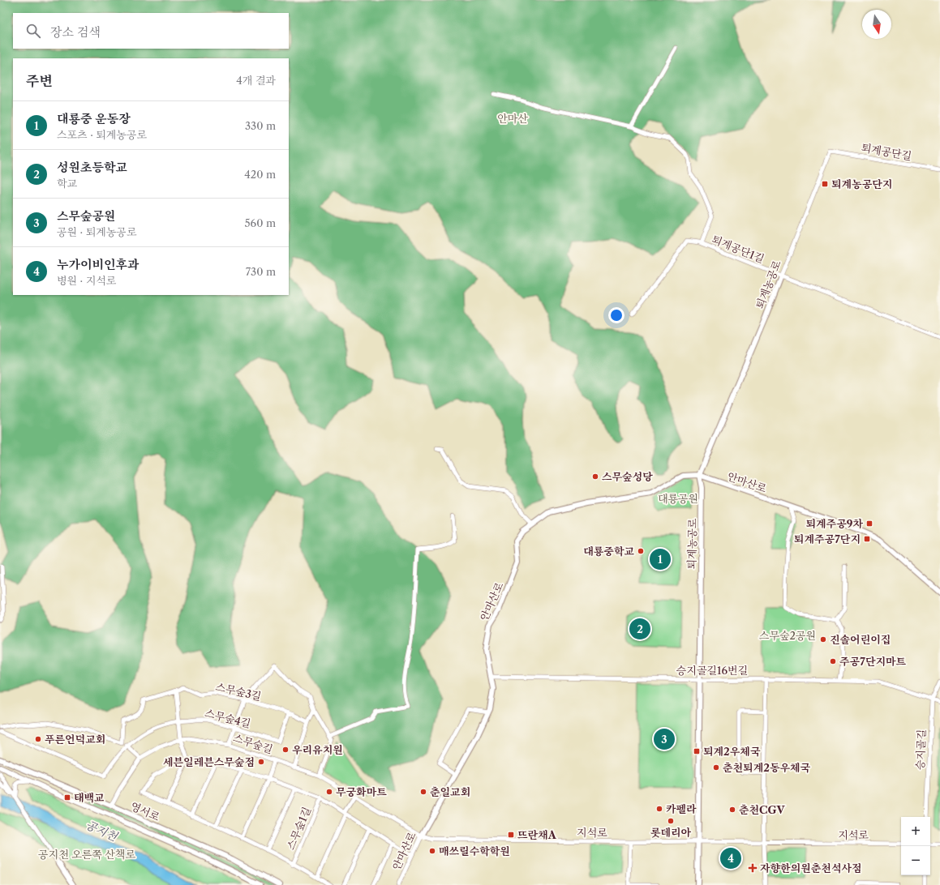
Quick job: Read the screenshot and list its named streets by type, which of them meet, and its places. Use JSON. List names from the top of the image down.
{
  "streets": {
    "street": [
      "퇴계공단길",
      "퇴계공단1길",
      "퇴계농공로",
      "안마산로",
      "승지골길16번길",
      "스무숲3길",
      "스무숲4길",
      "스무숲길",
      "승지골길",
      "영서로",
      "스무숲1길",
      "지석로"
    ]
  },
  "crossings": [
    ["퇴계공단길", "퇴계농공로"],
    ["퇴계공단1길", "퇴계농공로"],
    ["퇴계농공로", "안마산로"],
    ["퇴계농공로", "승지골길16번길"],
    ["퇴계농공로", "지석로"],
    ["안마산로", "승지골길16번길"],
    ["안마산로", "스무숲길"],
    ["안마산로", "스무숲1길"],
    ["안마산로", "지석로"],
    ["승지골길16번길", "승지골길"],
    ["스무숲3길", "스무숲4길"],
    ["스무숲길", "영서로"],
    ["스무숲길", "지석로"]
  ],
  "water": ["공지천"],
  "parks": [
    "안마산",
    "대룡공원",
    "스무숲2공원",
    "공지천 오른쪽 산책로"
  ],
  "places": {
    "transit": [
      "퇴계농공단지",
      "퇴계주공9차",
      "퇴계주공7단지",
      "퇴계2우체국",
      "태백교",
      "뜨란채A"
    ],
    "other": [
      "스무숲성당",
      "대룡중학교",
      "진솔어린이집",
      "주공7단지마트",
      "푸른언덕교회",
      "우리유치원",
      "세븐일레븐스무숲점",
      "춘천퇴계2동우체국",
      "무궁화마트",
      "춘일교회",
      "카펠라",
      "춘천CGV",
      "롯데리아",
      "매쓰릴수학학원"
    ],
    "health": ["자향한의원춘천석사점"]
  },
  "north": "bottom",
  "page": {
    "search": "장소 검색",
    "heading": ["주변", "4개 결과"],
    "list": [
      {
        "mark": "1",
        "name": "대룡중 운동장",
        "note": "스포츠 · 퇴계농공로",
        "value": "330 m"
      },
      {
        "mark": "2",
        "name": "성원초등학교",
        "note": "학교",
        "value": "420 m"
      },
      {
        "mark": "3",
        "name": "스무숲공원",
        "note": "공원 · 퇴계농공로",
        "value": "560 m"
      },
      {
        "mark": "4",
        "name": "누가이비인후과",
        "note": "병원 · 지석로",
        "value": "730 m"
      }
    ],
    "pins": [
      "1",
      "2",
      "3",
      "4"
    ],
    "map_buttons": ["+", "−"]
  }
}
